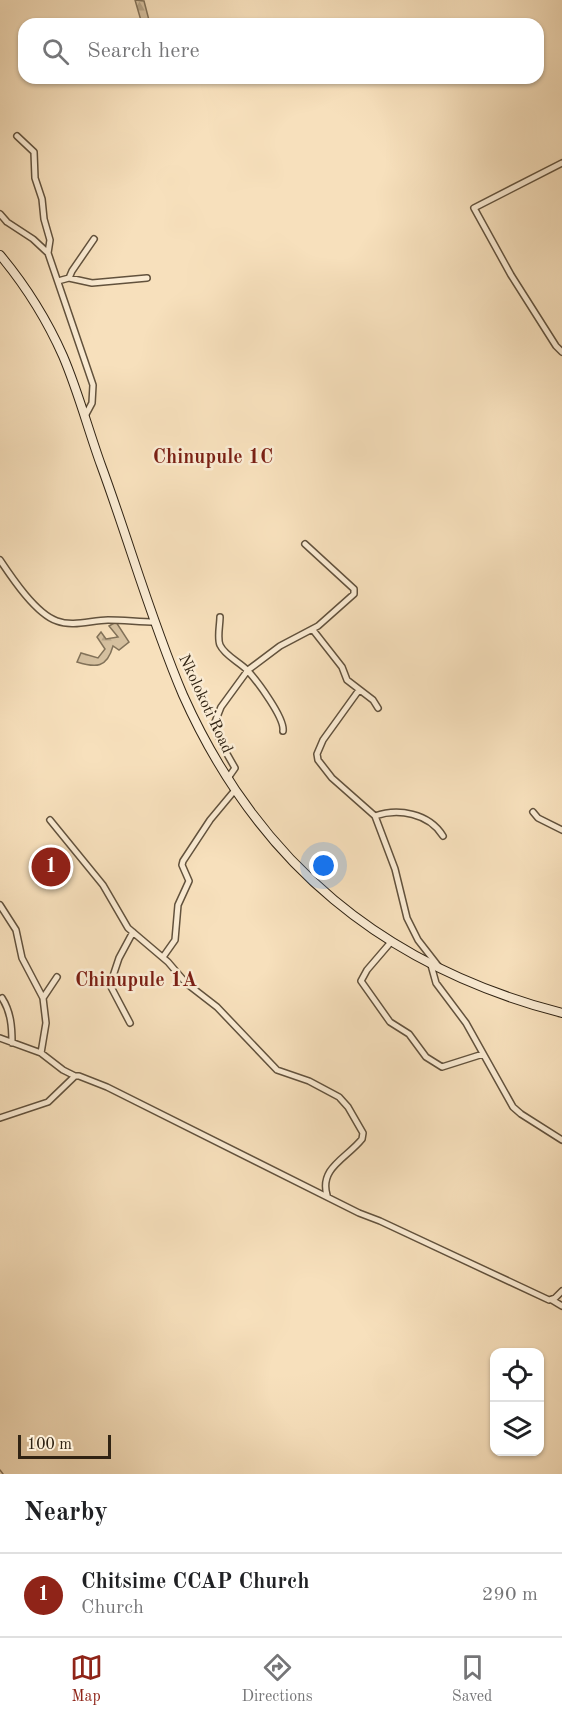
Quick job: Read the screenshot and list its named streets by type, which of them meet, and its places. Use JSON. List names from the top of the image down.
{
  "streets": {
    "main road": ["Nkolokoti Road"]
  },
  "districts": ["Chinupule 1C", "Chinupule 1A"],
  "scale_bar": "100 m",
  "page": {
    "search": "Search here",
    "pins": "1",
    "scale": "100 m",
    "heading": "Nearby",
    "list": [
      {
        "mark": "1",
        "name": "Chitsime CCAP Church",
        "note": "Church",
        "value": "290 m"
      }
    ],
    "nav": ["Map", "Directions", "Saved"]
  }
}
